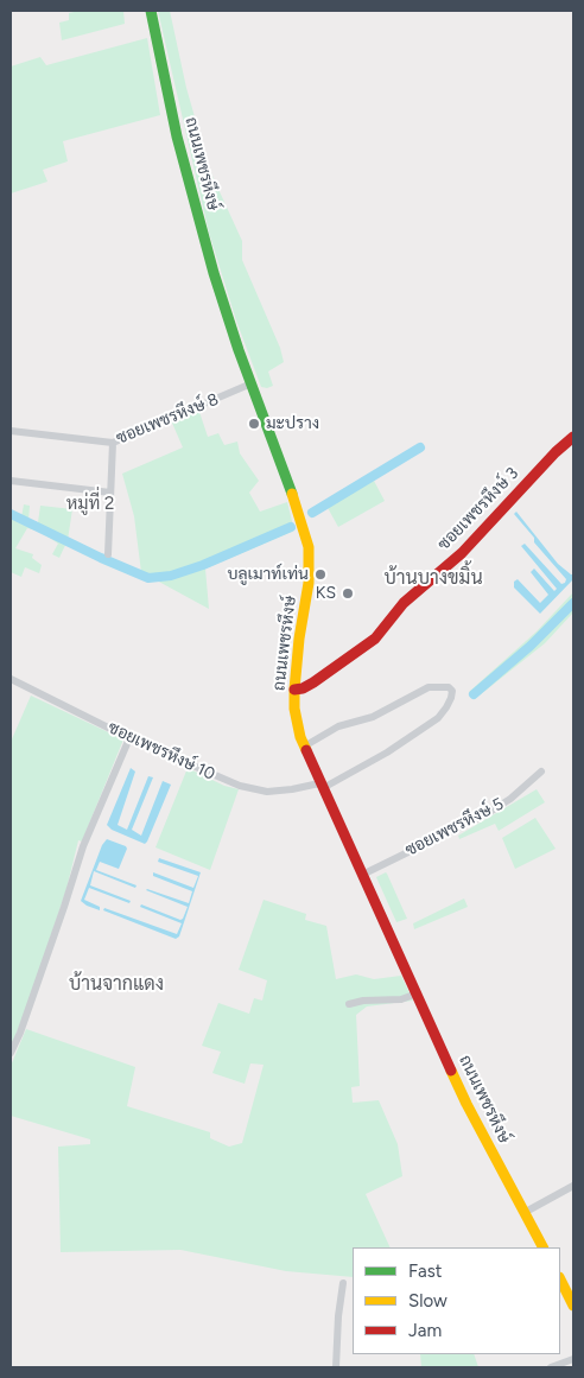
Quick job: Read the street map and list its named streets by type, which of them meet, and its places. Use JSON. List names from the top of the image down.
{
  "streets": {
    "main road": ["ถนนเพชรหึงษ์", "ซอยเพชรหึงษ์ 3"],
    "street": ["ซอยเพชรหึงษ์ 8", "ซอยเพชรหึงษ์ 10", "ซอยเพชรหึงษ์ 5"]
  },
  "crossings": [
    ["ถนนเพชรหึงษ์", "ซอยเพชรหึงษ์ 8"],
    ["ถนนเพชรหึงษ์", "ซอยเพชรหึงษ์ 3"],
    ["ถนนเพชรหึงษ์", "ซอยเพชรหึงษ์ 10"],
    ["ถนนเพชรหึงษ์", "ซอยเพชรหึงษ์ 5"]
  ],
  "districts": ["หมู่ที่ 2", "บ้านบางขมิ้น", "บ้านจากแดง"],
  "places": ["มะปราง", "บลูเมาท์เท่น", "KS"],
  "legend": ["Fast", "Slow", "Jam"]
}
